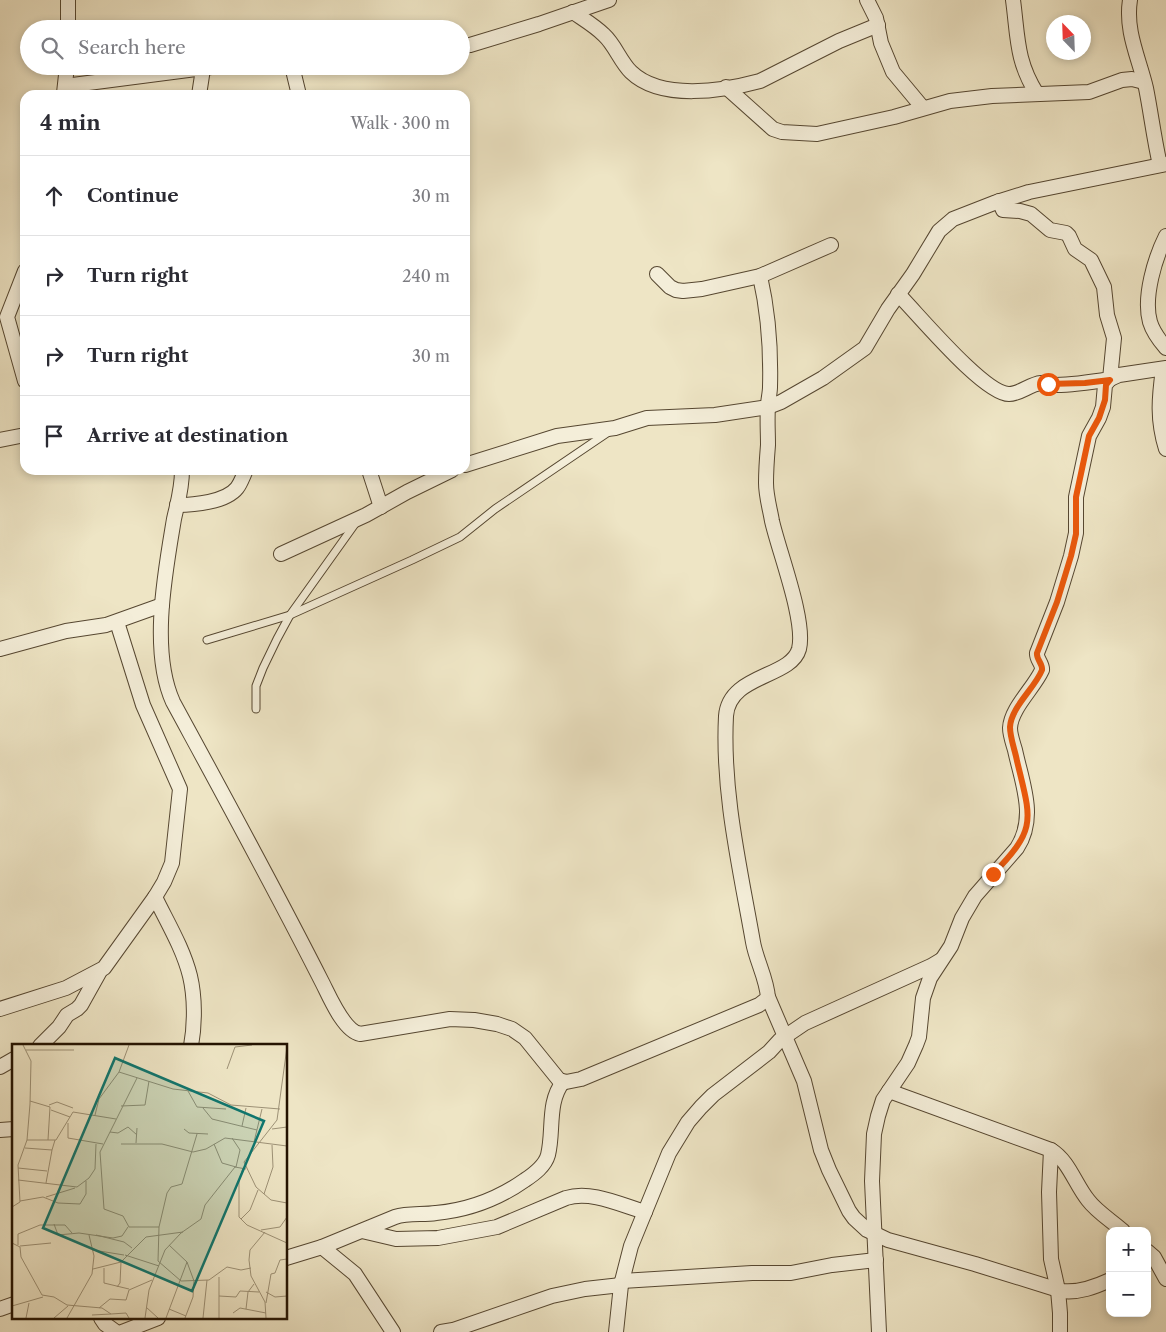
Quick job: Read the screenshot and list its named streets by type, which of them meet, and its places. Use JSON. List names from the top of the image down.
{
  "north": "top left",
  "page": {
    "search": "Search here",
    "heading": ["4 min", "Walk · 300 m"],
    "list": [
      ["Continue", "30 m"],
      ["Turn right", "240 m"],
      ["Turn right", "30 m"],
      "Arrive at destination"
    ],
    "map_buttons": ["+", "−"]
  }
}
